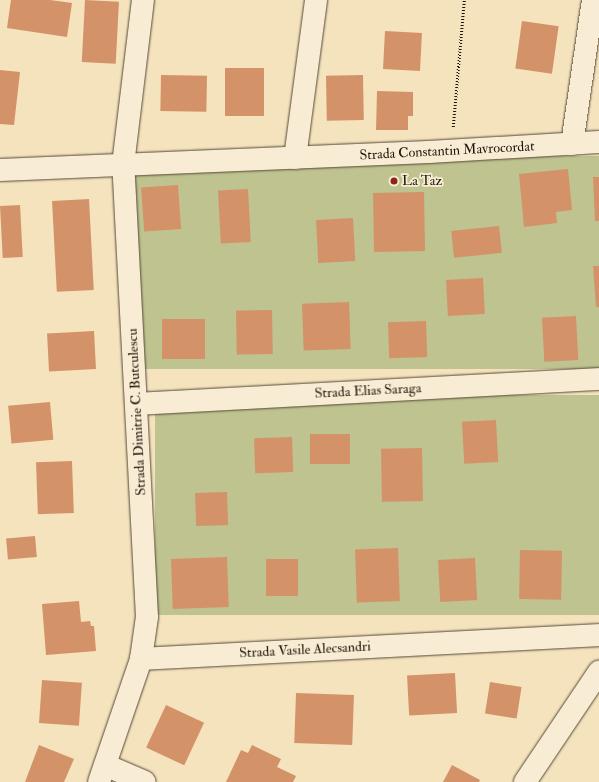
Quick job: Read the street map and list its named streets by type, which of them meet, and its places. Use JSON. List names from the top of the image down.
{
  "streets": {
    "street": [
      "Strada Constantin Mavrocordat",
      "Strada Elias Saraga",
      "Strada Dimitrie C. Butculescu",
      "Strada Vasile Alecsandri"
    ]
  },
  "crossings": [
    ["Strada Constantin Mavrocordat", "Strada Dimitrie C. Butculescu"],
    ["Strada Elias Saraga", "Strada Dimitrie C. Butculescu"],
    ["Strada Dimitrie C. Butculescu", "Strada Vasile Alecsandri"]
  ],
  "places": ["La Taz"]
}
